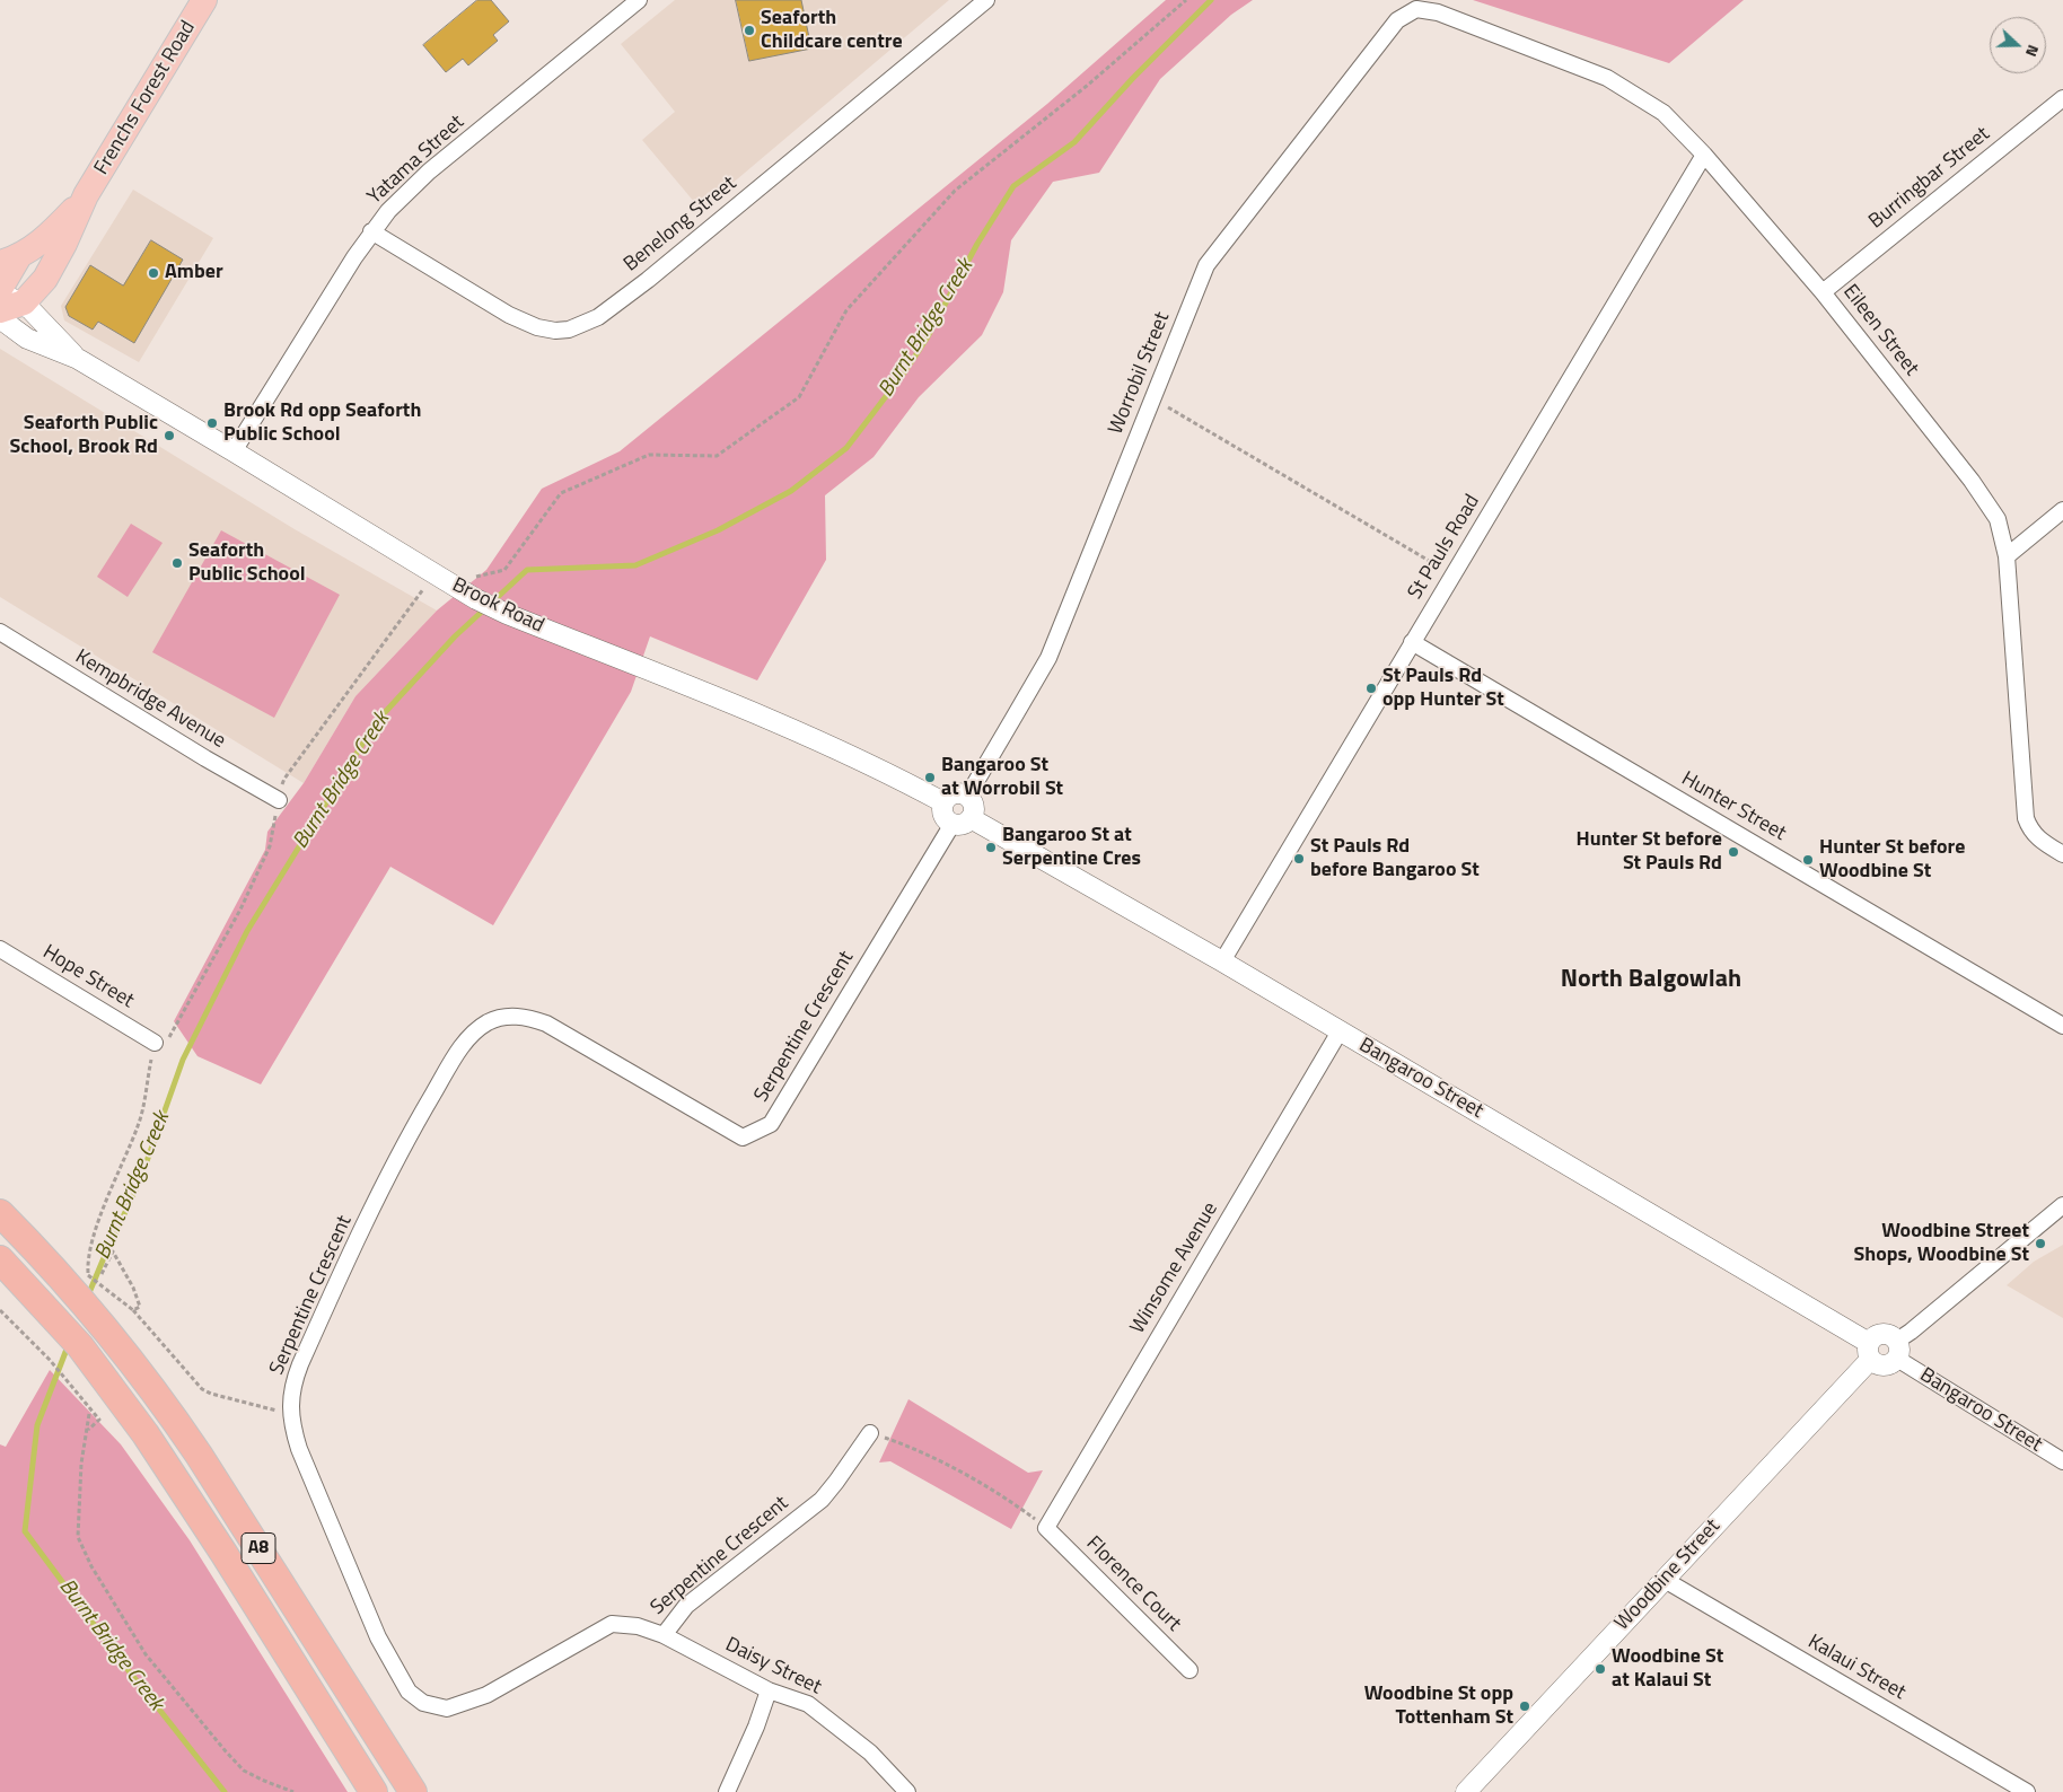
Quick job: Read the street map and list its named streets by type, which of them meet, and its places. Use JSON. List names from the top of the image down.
{
  "streets": {
    "highway": ["A8"],
    "main road": ["Frenchs Forest Road"],
    "street": [
      "Yatama Street",
      "Burringbar Street",
      "Benelong Street",
      "Eileen Street",
      "Worrobil Street",
      "St Pauls Road",
      "Brook Road",
      "Kempbridge Avenue",
      "Hunter Street",
      "Hope Street",
      "Serpentine Crescent",
      "Bangaroo Street",
      "Winsome Avenue",
      "Woodbine Street",
      "Florence Court",
      "Daisy Street",
      "Kalaui Street"
    ]
  },
  "crossings": [
    ["Frenchs Forest Road", "Brook Road"],
    ["Yatama Street", "Benelong Street"],
    ["Yatama Street", "Brook Road"],
    ["Burringbar Street", "Eileen Street"],
    ["Eileen Street", "Worrobil Street"],
    ["Eileen Street", "St Pauls Road"],
    ["Worrobil Street", "Brook Road"],
    ["Worrobil Street", "Serpentine Crescent"],
    ["Worrobil Street", "Bangaroo Street"],
    ["St Pauls Road", "Hunter Street"],
    ["St Pauls Road", "Bangaroo Street"],
    ["Brook Road", "Serpentine Crescent"],
    ["Brook Road", "Bangaroo Street"],
    ["Serpentine Crescent", "Bangaroo Street"],
    ["Serpentine Crescent", "Daisy Street"],
    ["Bangaroo Street", "Winsome Avenue"],
    ["Bangaroo Street", "Woodbine Street"],
    ["Winsome Avenue", "Florence Court"],
    ["Woodbine Street", "Kalaui Street"]
  ],
  "districts": ["North Balgowlah"],
  "water": ["Burnt Bridge Creek"],
  "places": [
    "Seaforth Childcare centre",
    "Amber",
    "Brook Rd opp Seaforth Public School",
    "Seaforth Public School, Brook Rd",
    "Seaforth Public School",
    "St Pauls Rd opp Hunter St",
    "Bangaroo St at Worrobil St",
    "Bangaroo St at Serpentine Cres",
    "Hunter St before St Pauls Rd",
    "St Pauls Rd before Bangaroo St",
    "Hunter St before Woodbine St",
    "Woodbine Street Shops, Woodbine St",
    "Woodbine St at Kalaui St",
    "Woodbine St opp Tottenham St"
  ],
  "north": "right"
}
